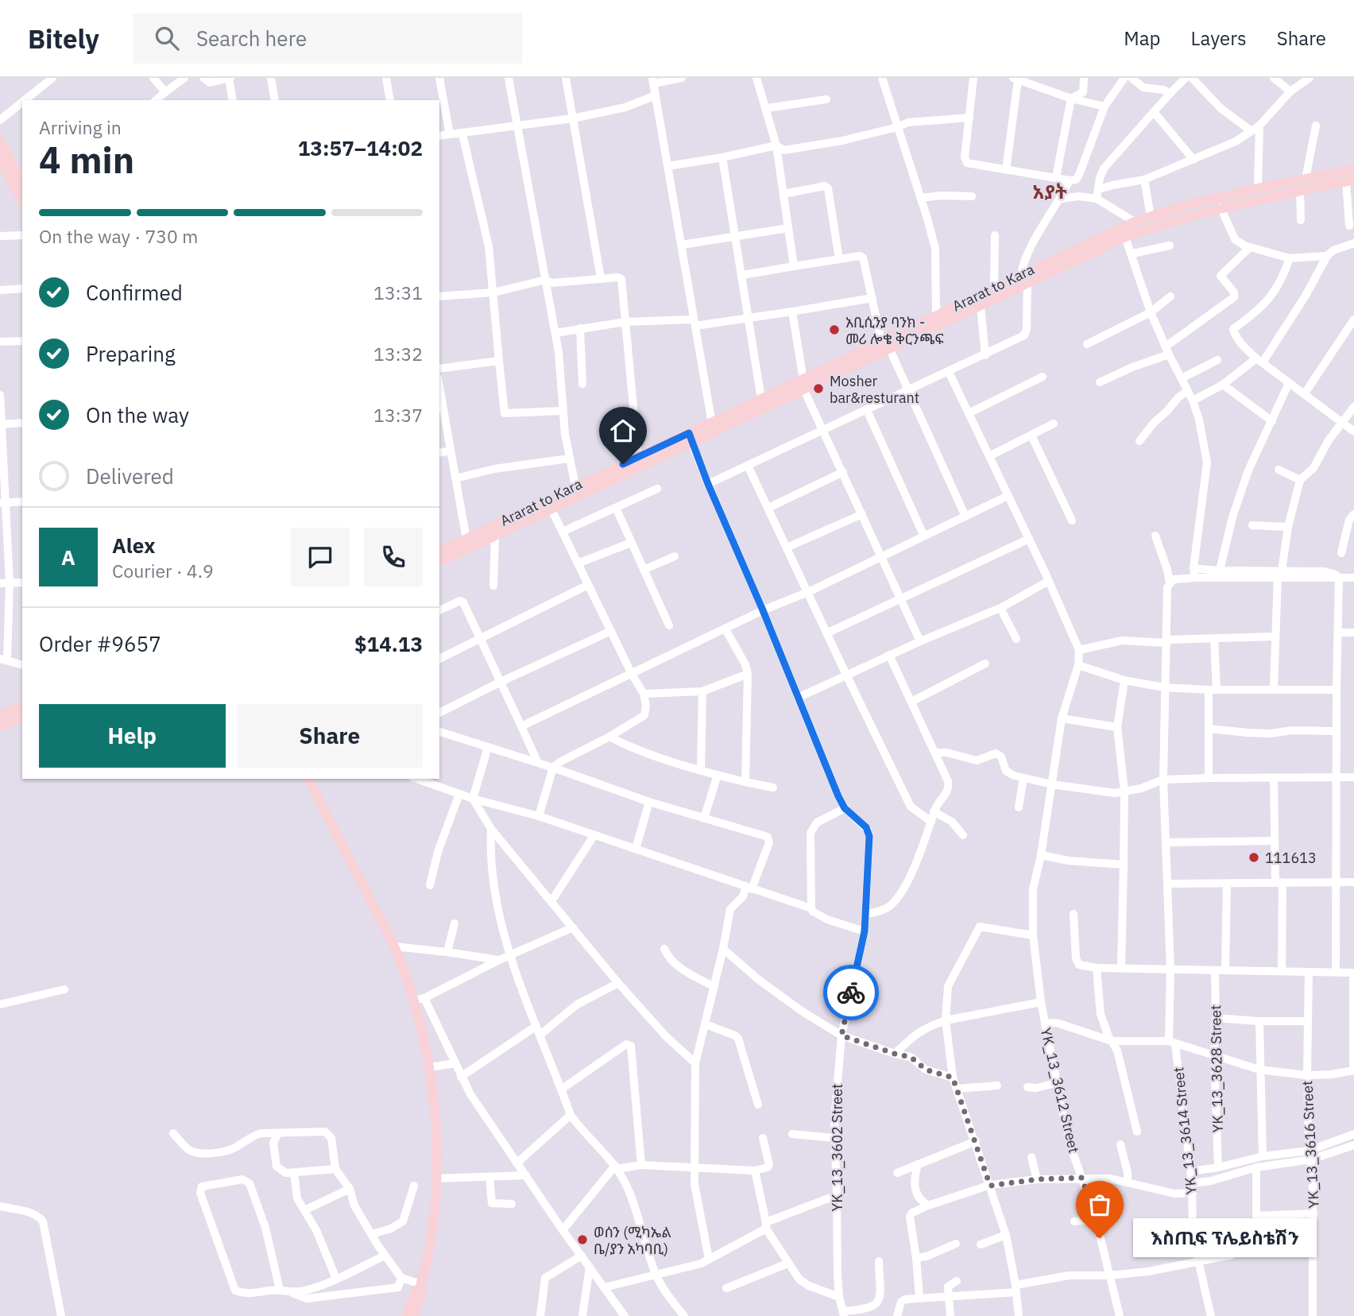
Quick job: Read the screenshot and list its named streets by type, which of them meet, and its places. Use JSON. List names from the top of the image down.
{
  "streets": {
    "main road": ["Ararat to Kara"],
    "street": [
      "YK_13_3628 Street",
      "YK_13_3612 Street",
      "YK_13_3614 Street",
      "YK_13_3616 Street",
      "YK_13_3602 Street"
    ]
  },
  "districts": ["አያት"],
  "places": [
    "አቢሲንያ ባንክ - መሪ ሎቄ ቅርንጫፍ",
    "Mosher bar&resturant",
    "111613",
    "እስጢፍ ፕሌይስቴሽን",
    "ወሰን (ሚካኤል ቤ/ያን አካባቢ)"
  ],
  "page": {
    "header": "Bitely",
    "search": "Search here",
    "nav": ["Map", "Layers", "Share"],
    "heading": ["4 min", "Arriving in", "13:57–14:02"],
    "panel": [
      "Alex",
      "Courier · 4.9",
      "Order #9657",
      "$14.13"
    ],
    "bar": "On the way · 730 m",
    "list": [
      ["Confirmed", "13:31"],
      ["Preparing", "13:32"],
      ["On the way", "13:37"],
      "Delivered"
    ],
    "round": "A",
    "buttons": ["Help", "Share"],
    "bubble": "እስጢፍ ፕሌይስቴሽን"
  }
}
